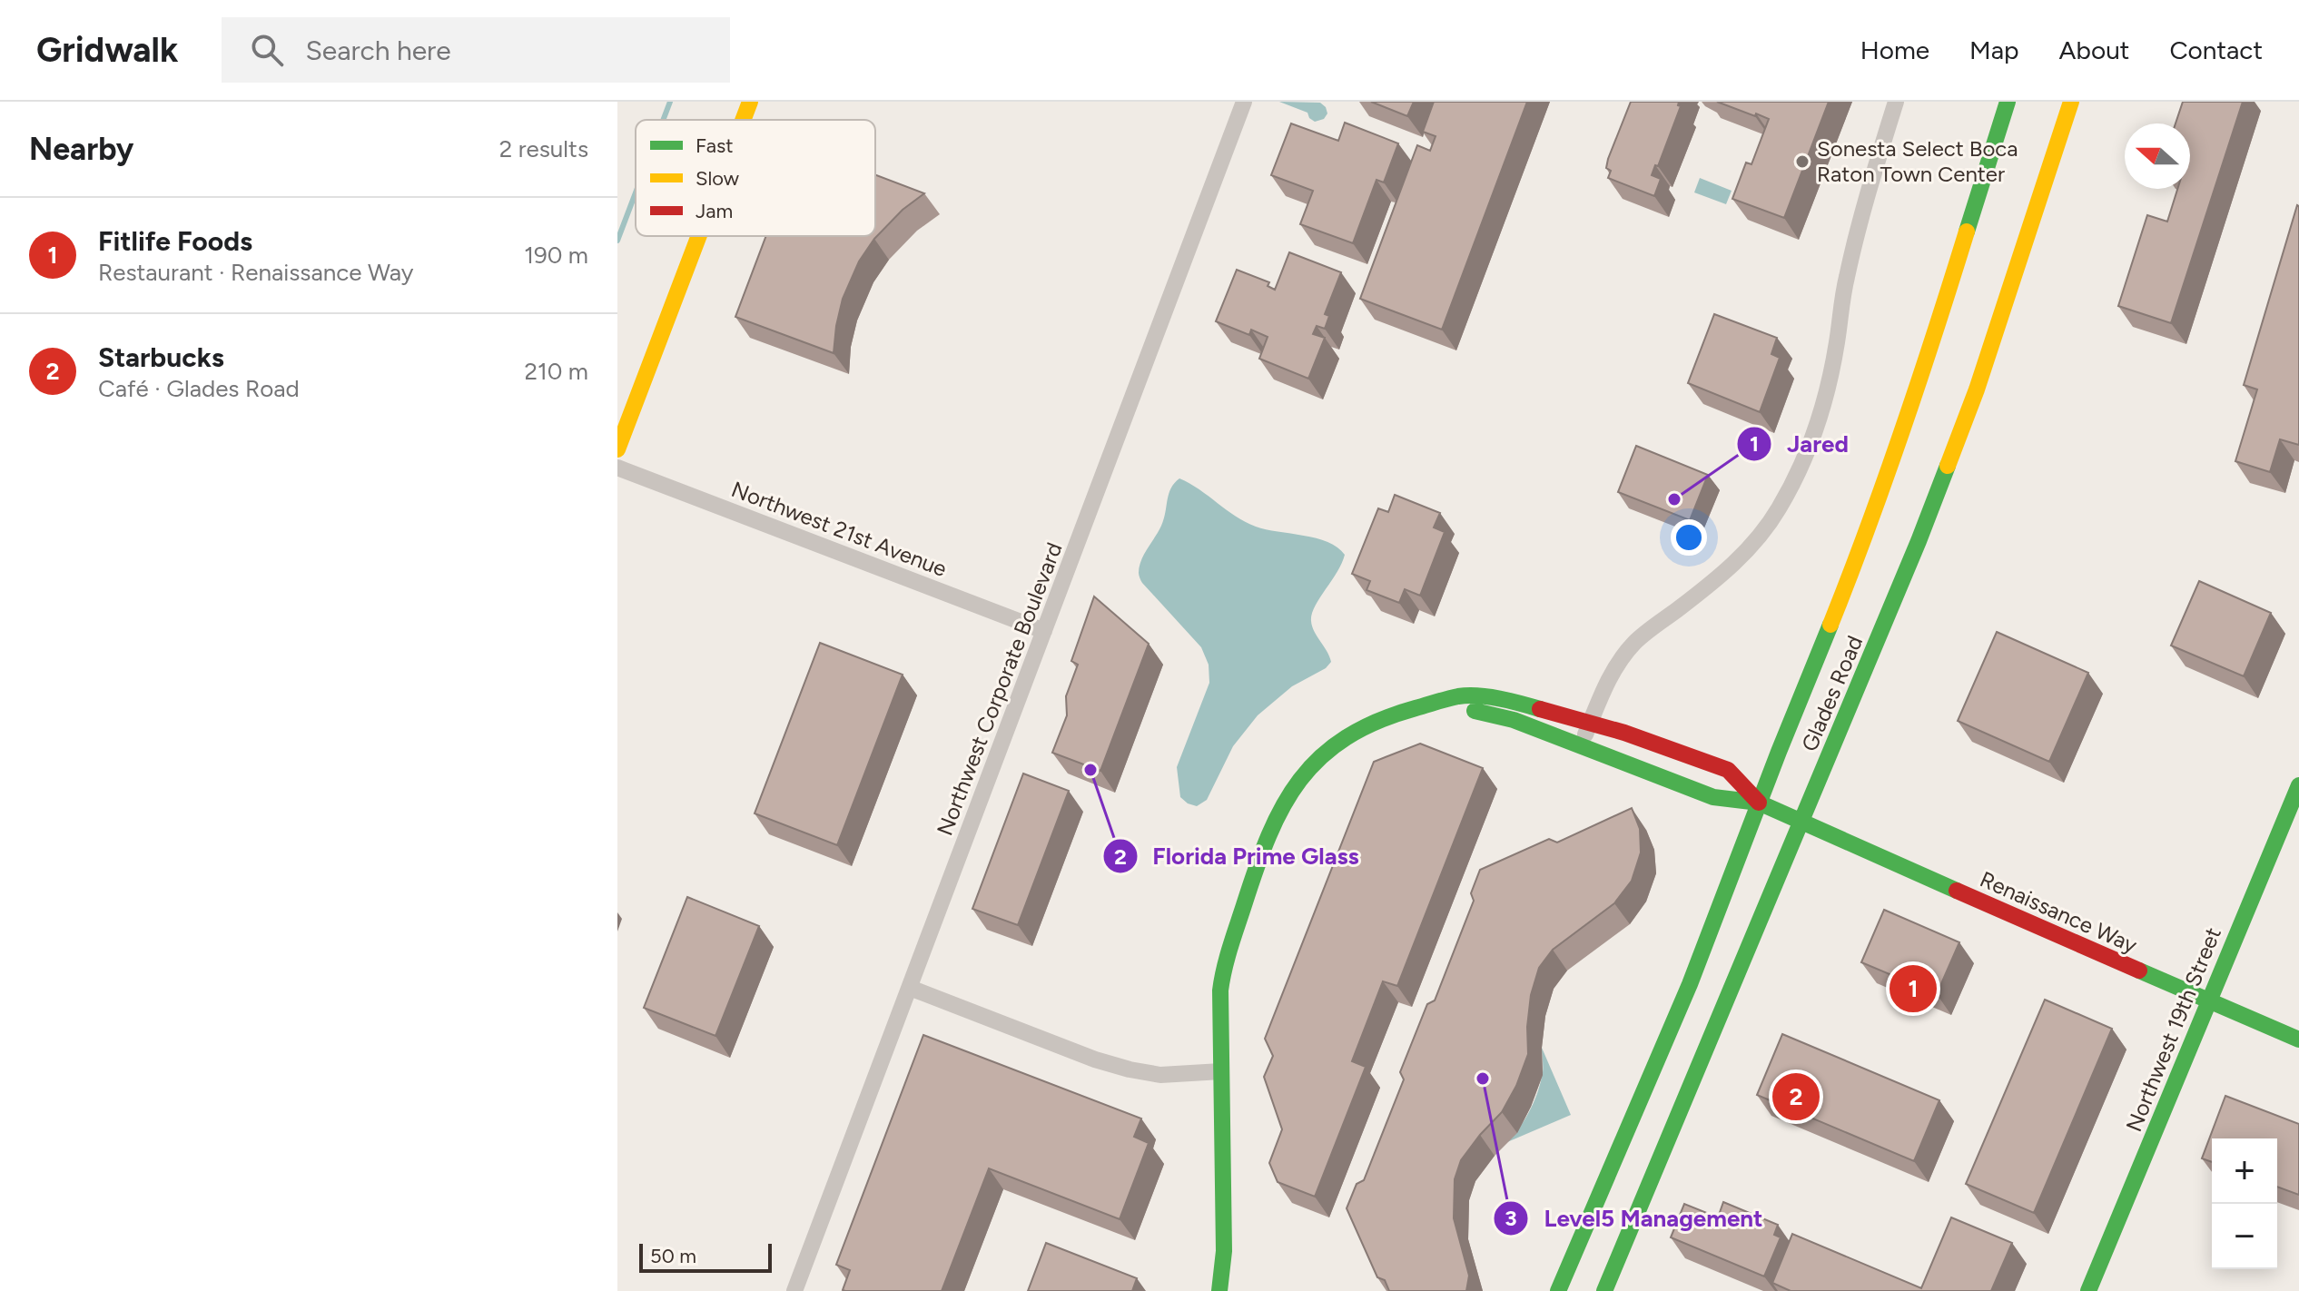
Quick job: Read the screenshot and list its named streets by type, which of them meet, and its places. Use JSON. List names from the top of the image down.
{
  "streets": {
    "street": [
      "Northwest 21st Avenue",
      "Northwest Corporate Boulevard",
      "Glades Road",
      "Renaissance Way",
      "Northwest 19th Street"
    ]
  },
  "crossings": [
    ["Northwest 21st Avenue", "Northwest Corporate Boulevard"],
    ["Glades Road", "Renaissance Way"],
    ["Renaissance Way", "Northwest 19th Street"]
  ],
  "places": [
    "Sonesta Select Boca Raton Town Center",
    "Jared",
    "Florida Prime Glass",
    "Level5 Management"
  ],
  "legend": ["Fast", "Slow", "Jam"],
  "scale_bar": "50 m",
  "north": "left",
  "page": {
    "header": "Gridwalk",
    "search": "Search here",
    "nav": [
      "Home",
      "Map",
      "About",
      "Contact"
    ],
    "heading": ["Nearby", "2 results"],
    "list": [
      {
        "mark": "1",
        "name": "Fitlife Foods",
        "note": "Restaurant · Renaissance Way",
        "value": "190 m"
      },
      {
        "mark": "2",
        "name": "Starbucks",
        "note": "Café · Glades Road",
        "value": "210 m"
      }
    ],
    "pins": ["1", "2"],
    "map_buttons": ["+", "−"],
    "scale": "50 m"
  }
}
